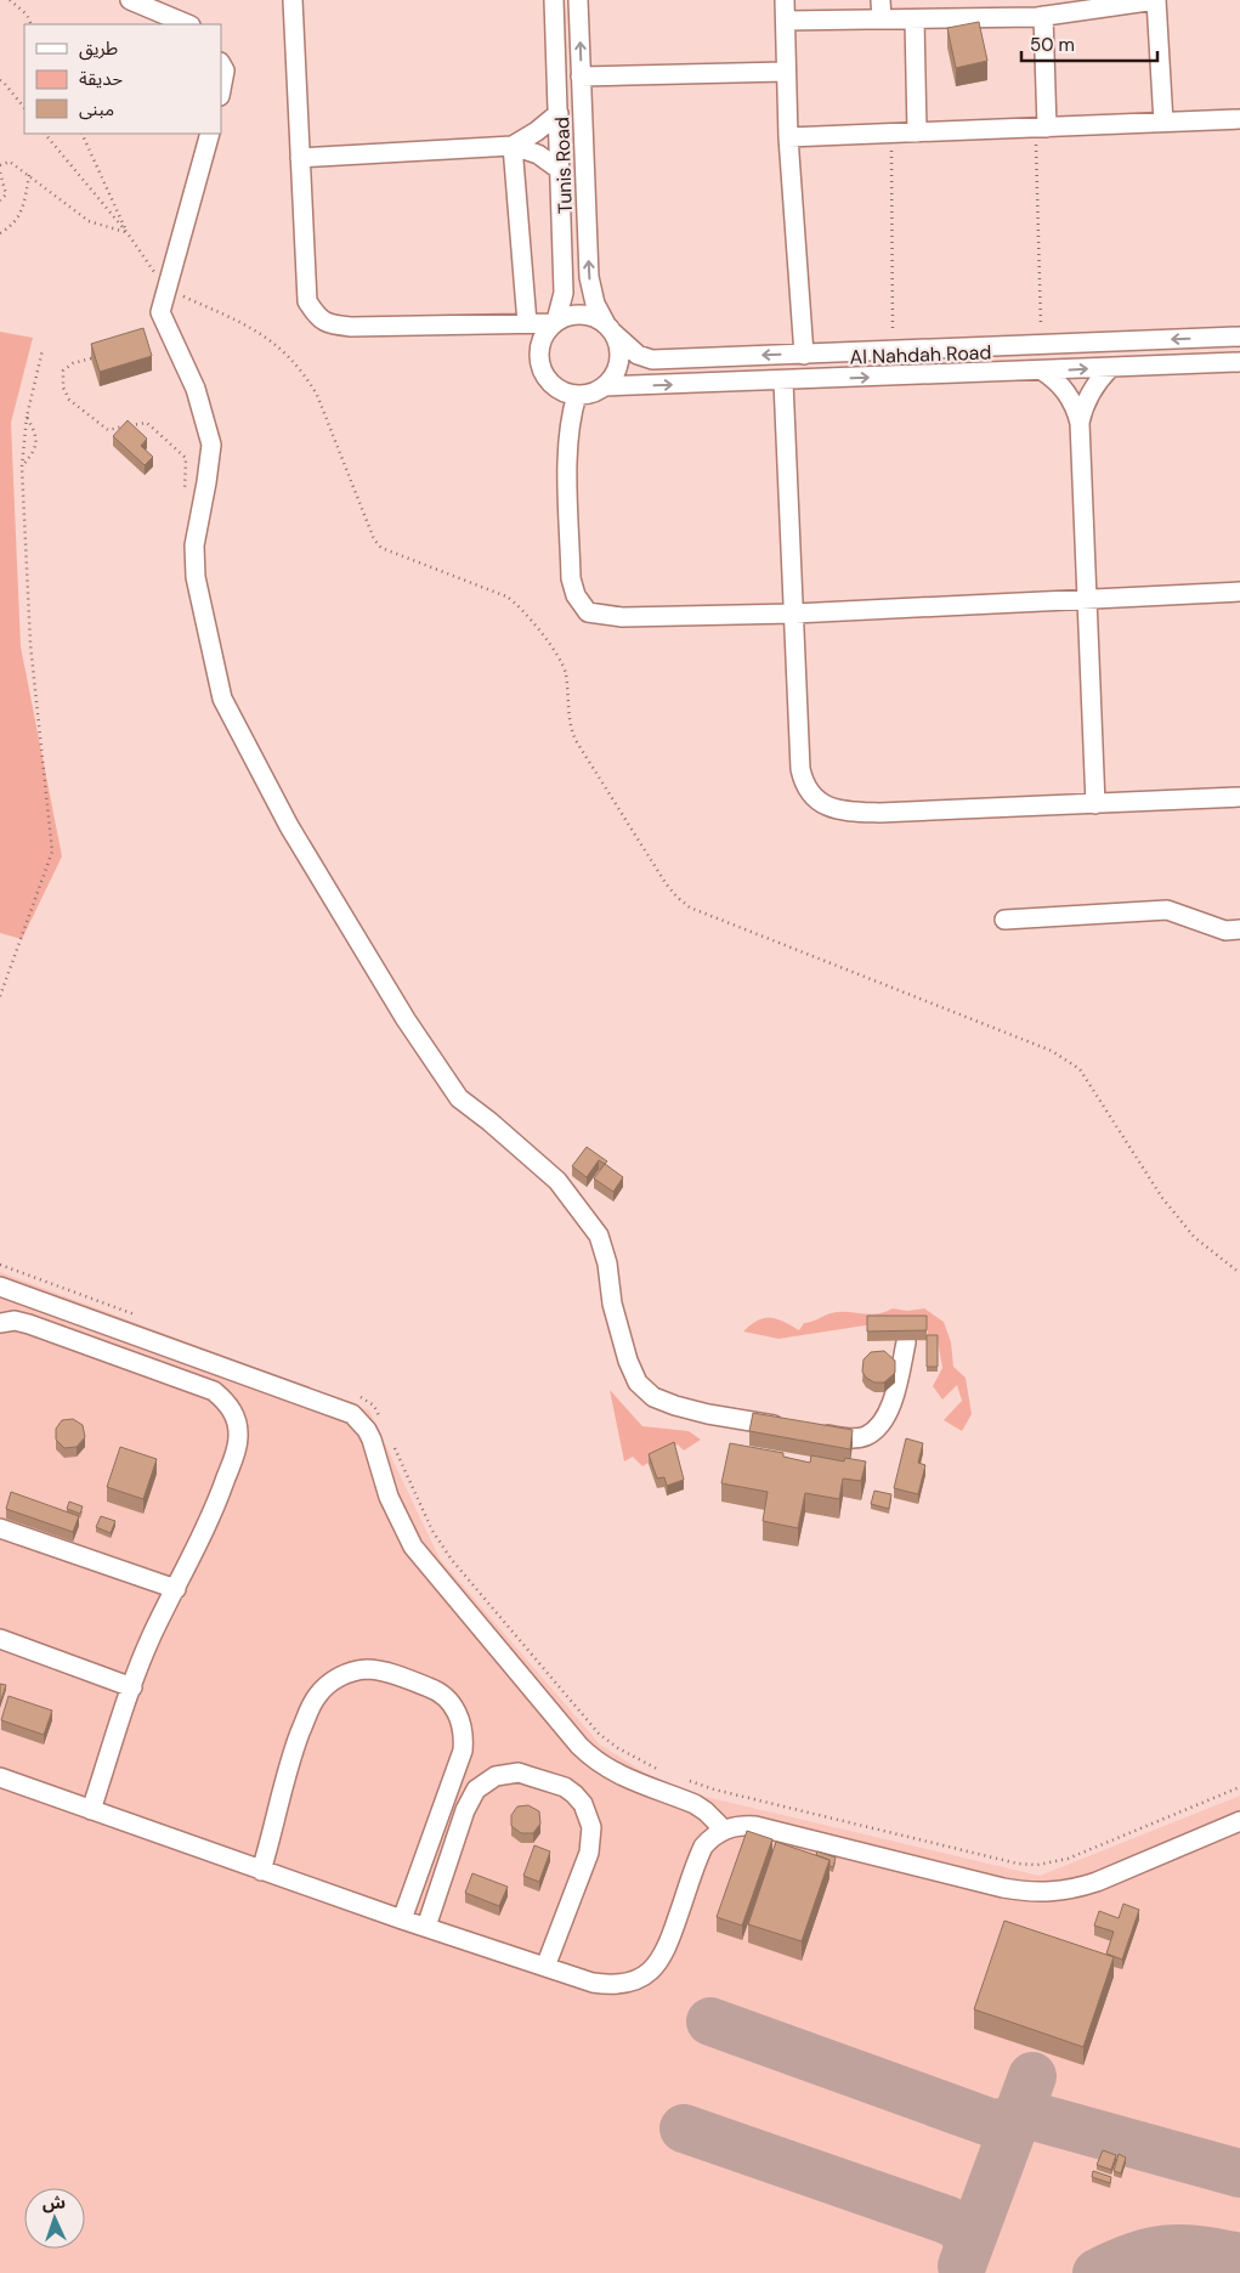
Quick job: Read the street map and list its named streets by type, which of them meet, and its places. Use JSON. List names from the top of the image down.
{
  "streets": {
    "street": ["Tunis Road", "Al Nahdah Road"]
  },
  "crossings": [
    ["Tunis Road", "Al Nahdah Road"]
  ],
  "legend": ["طريق", "حديقة", "مبنى"],
  "scale_bar": "50 m",
  "north": "top"
}
